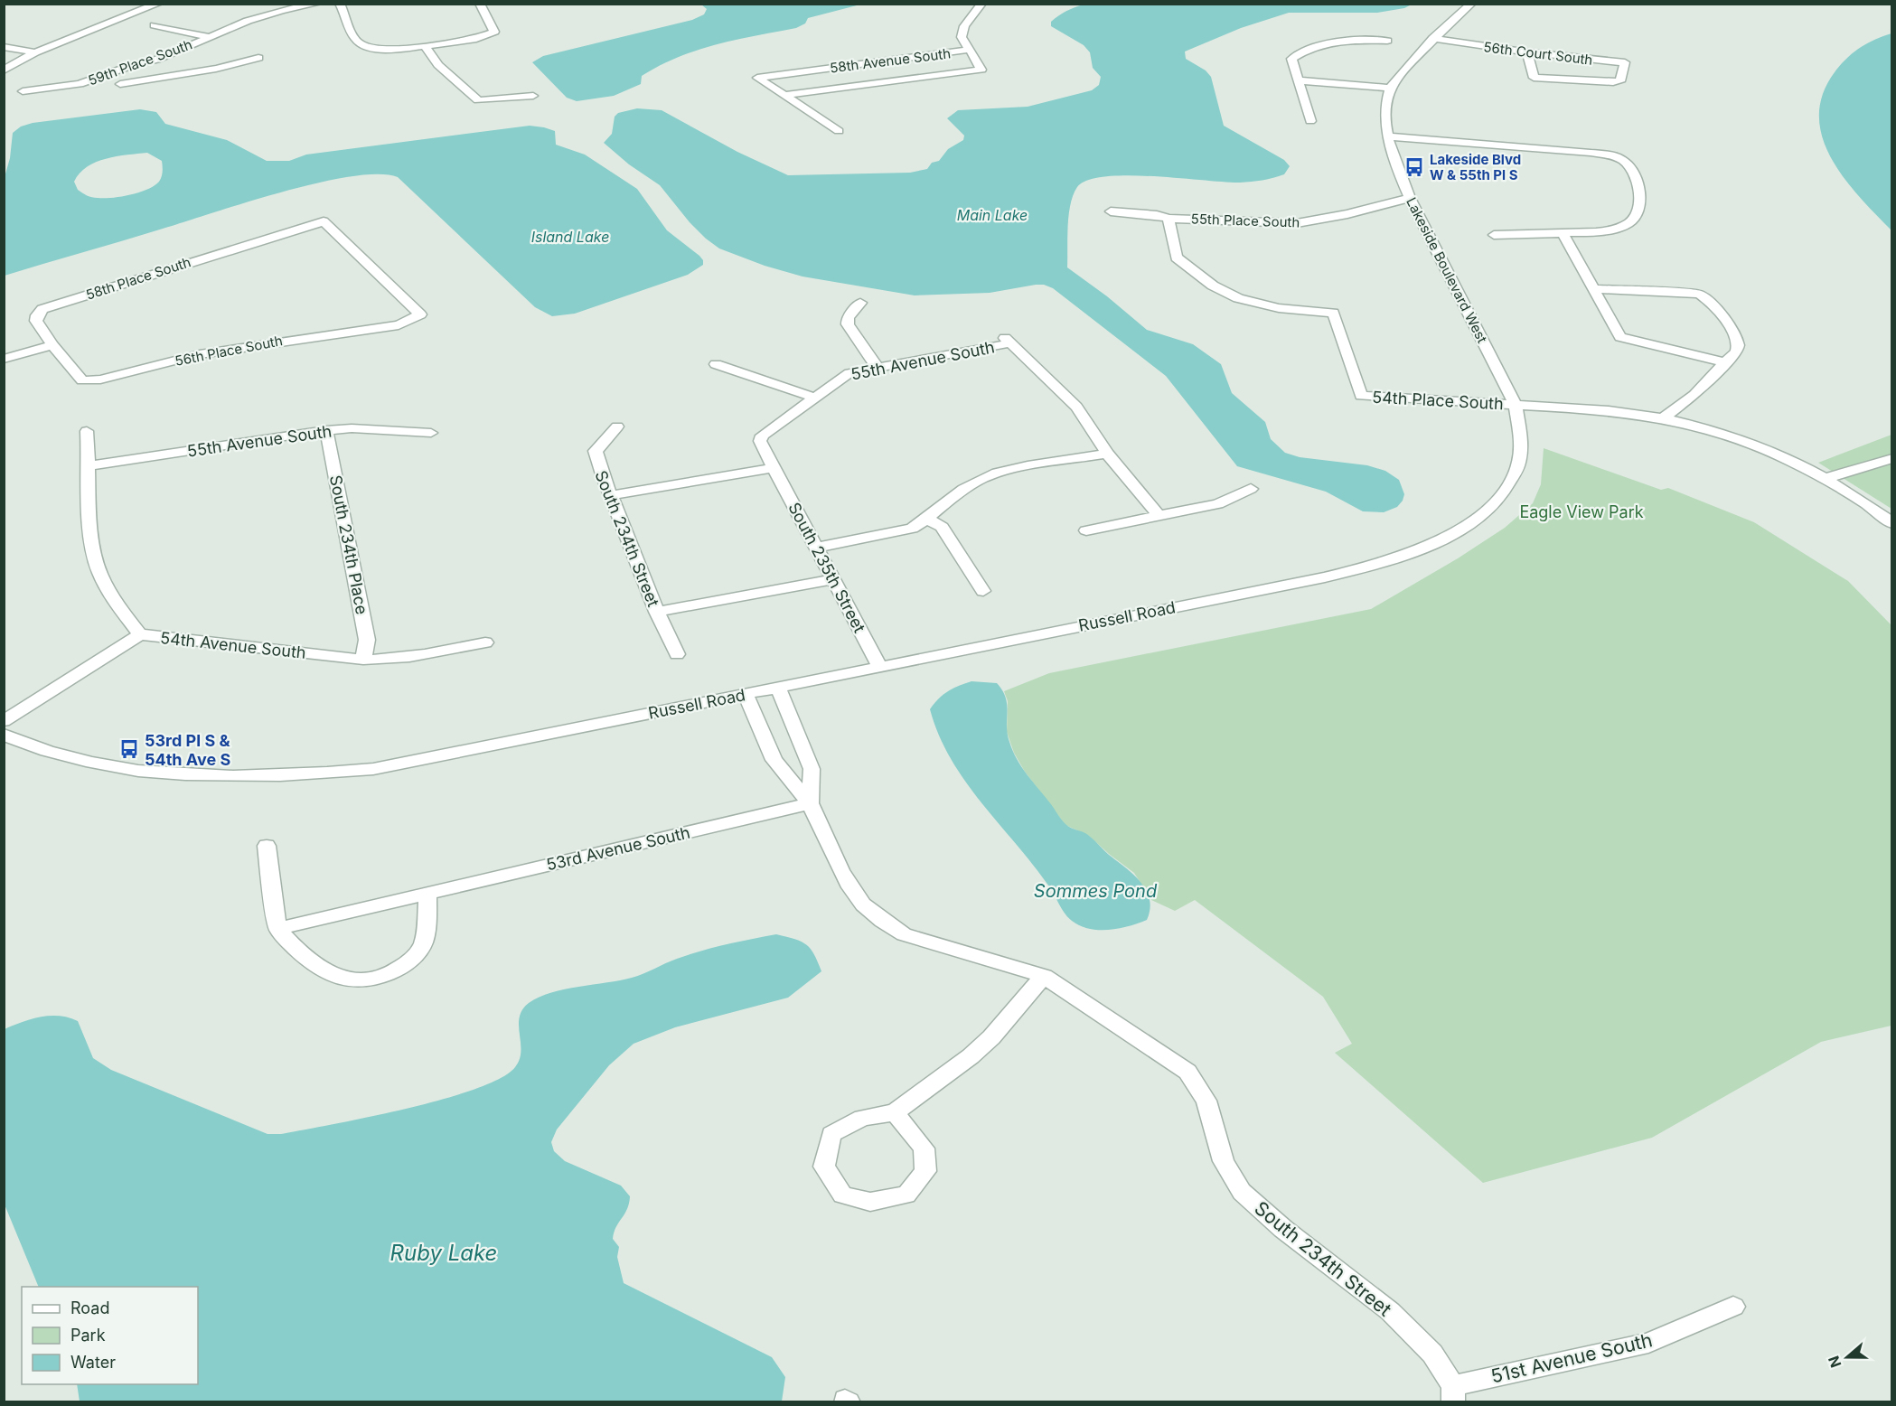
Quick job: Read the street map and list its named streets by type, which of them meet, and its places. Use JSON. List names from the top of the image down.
{
  "streets": {
    "street": [
      "56th Court South",
      "58th Avenue South",
      "59th Place South",
      "55th Place South",
      "Lakeside Boulevard West",
      "58th Place South",
      "56th Place South",
      "55th Avenue South",
      "54th Place South",
      "South 234th Street",
      "South 234th Place",
      "South 235th Street",
      "Russell Road",
      "54th Avenue South",
      "53rd Avenue South",
      "51st Avenue South"
    ]
  },
  "crossings": [
    ["55th Place South", "Lakeside Boulevard West"],
    ["55th Place South", "54th Place South"],
    ["Lakeside Boulevard West", "54th Place South"],
    ["Lakeside Boulevard West", "Russell Road"],
    ["58th Place South", "56th Place South"],
    ["55th Avenue South", "South 234th Place"],
    ["55th Avenue South", "South 235th Street"],
    ["South 234th Street", "51st Avenue South"],
    ["South 234th Place", "54th Avenue South"],
    ["South 235th Street", "Russell Road"]
  ],
  "water": [
    "Main Lake",
    "Island Lake",
    "Sommes Pond",
    "Ruby Lake"
  ],
  "parks": ["Eagle View Park"],
  "places": {
    "bus stop": ["Lakeside Blvd W & 55th Pl S", "53rd Pl S & 54th Ave S"]
  },
  "legend": ["Road", "Park", "Water"],
  "north": "left"
}
